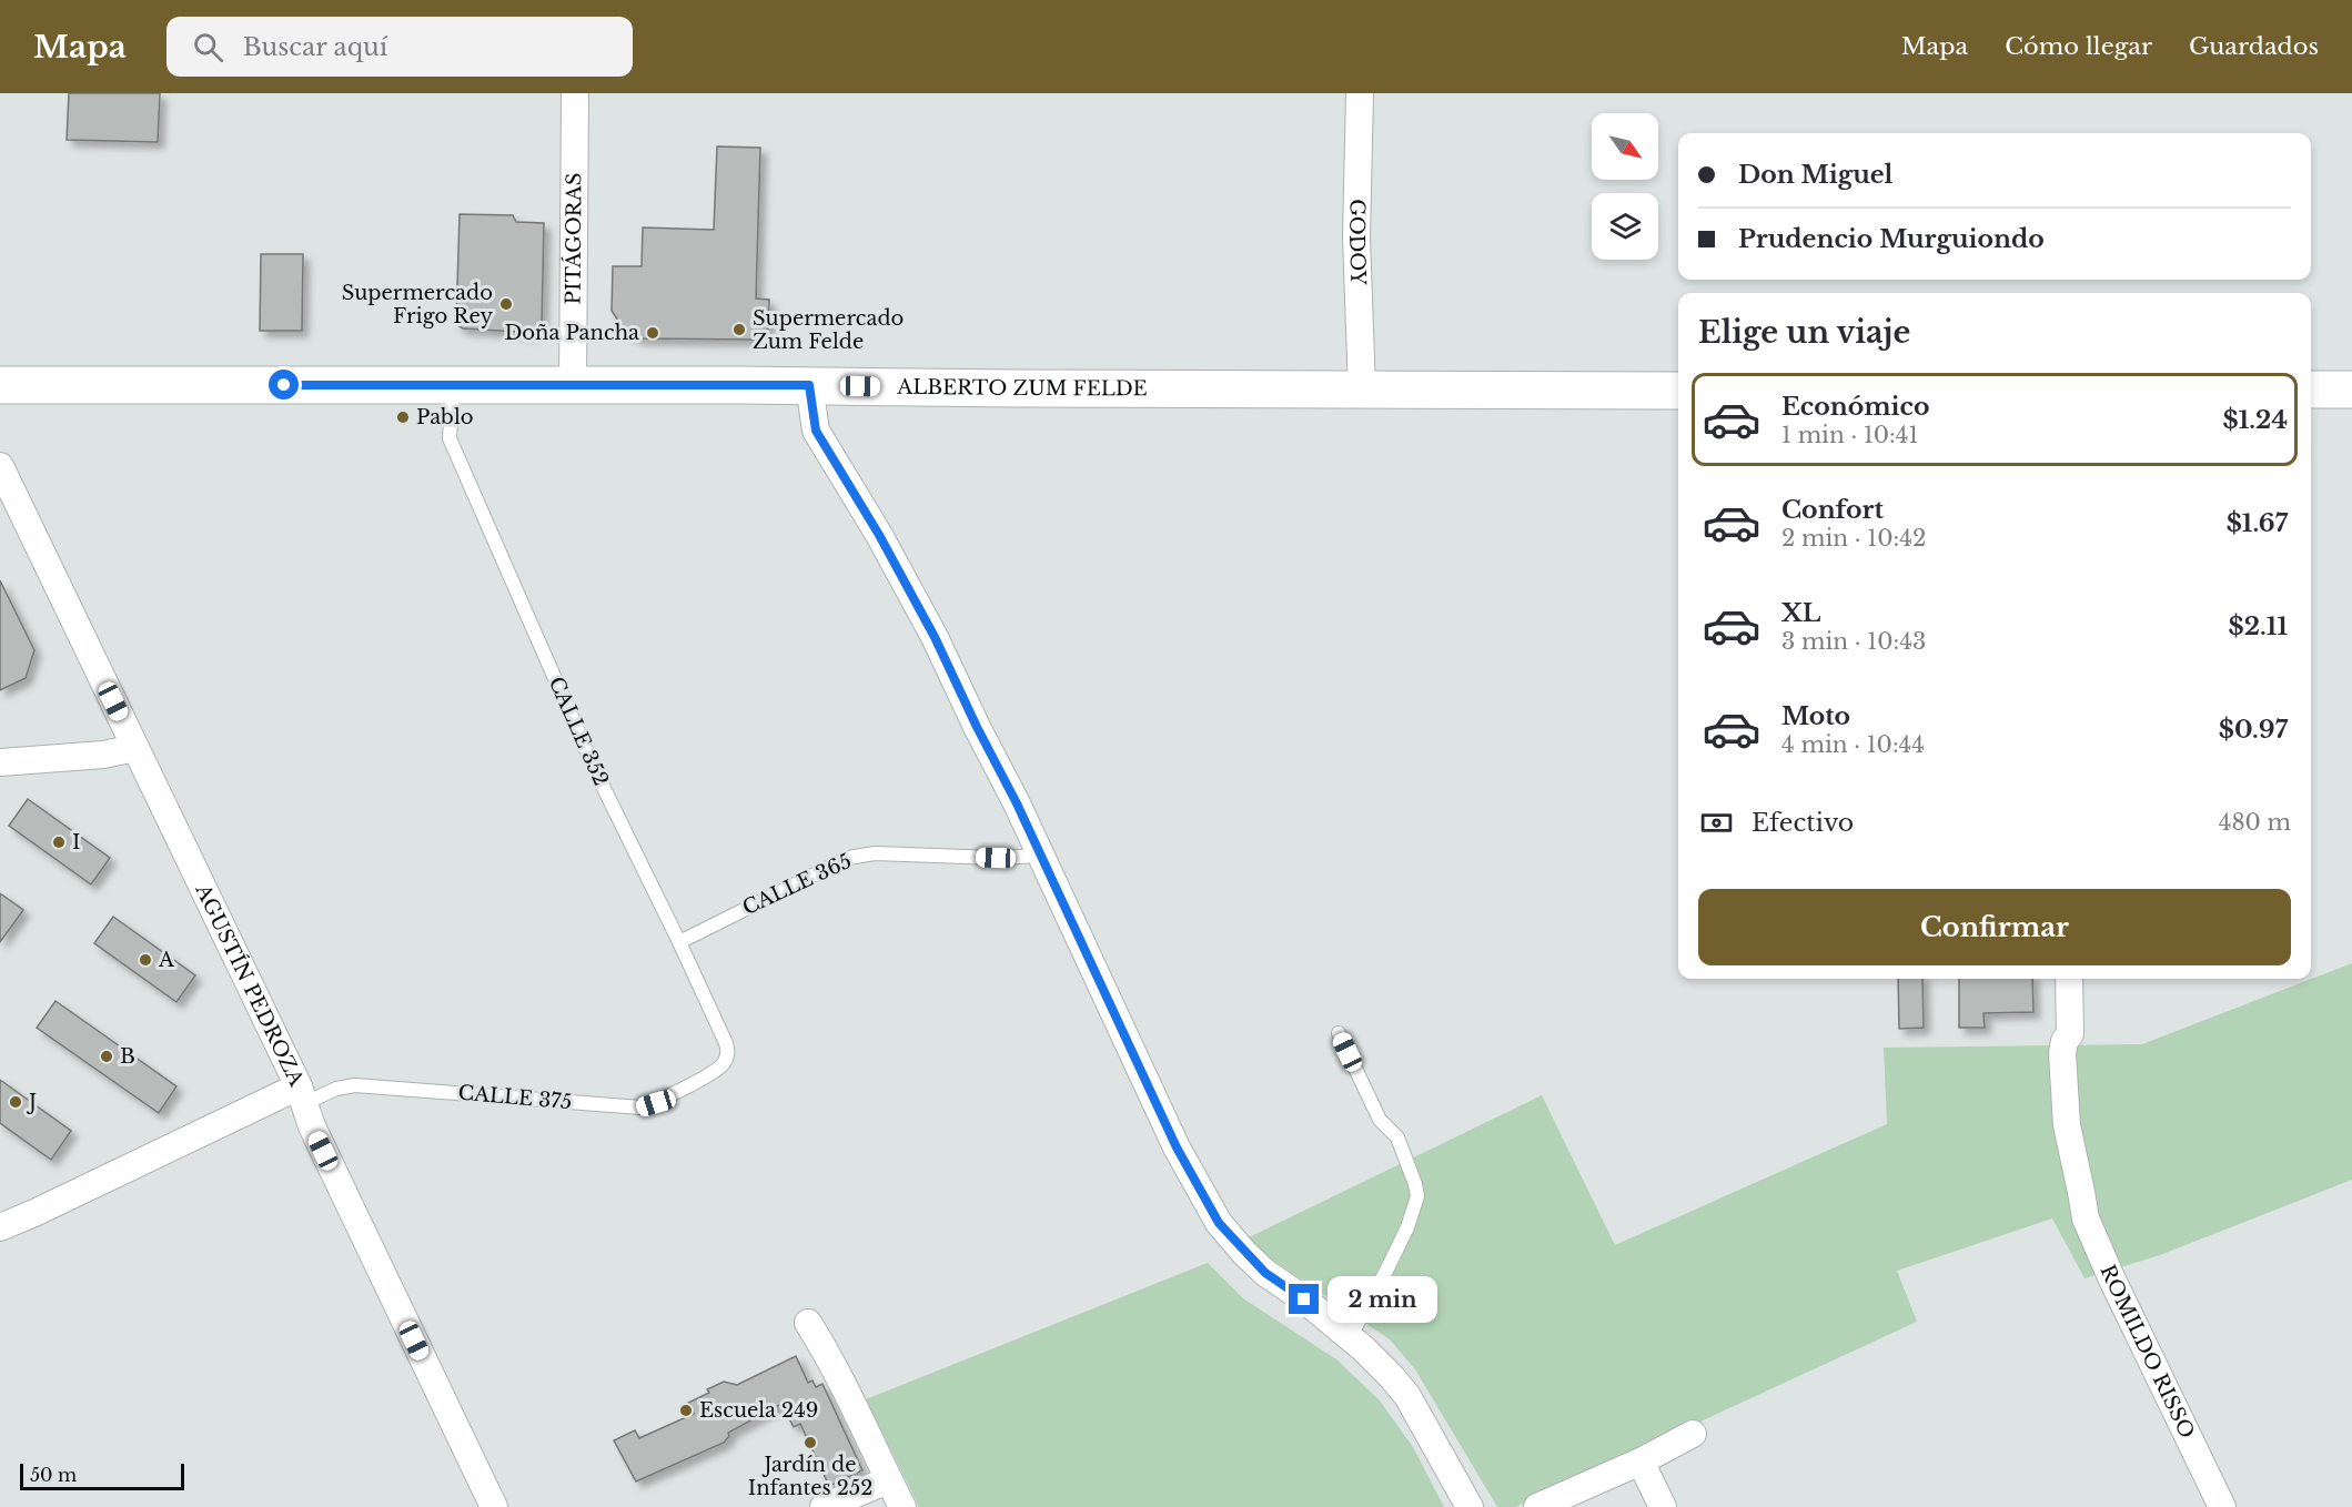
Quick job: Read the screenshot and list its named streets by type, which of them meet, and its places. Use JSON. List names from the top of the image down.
{
  "streets": {
    "street": [
      "PITÁGORAS",
      "GODOY",
      "ALBERTO ZUM FELDE",
      "AGUSTÍN PEDROZA",
      "ROMILDO RISSO"
    ],
    "lane": ["CALLE 352", "CALLE 365", "CALLE 375"]
  },
  "crossings": [
    ["PITÁGORAS", "ALBERTO ZUM FELDE"],
    ["GODOY", "ALBERTO ZUM FELDE"],
    ["ALBERTO ZUM FELDE", "CALLE 352"],
    ["CALLE 352", "CALLE 365"],
    ["CALLE 352", "CALLE 375"],
    ["AGUSTÍN PEDROZA", "CALLE 375"]
  ],
  "places": [
    "Supermercado Frigo Rey",
    "Supermercado Zum Felde",
    "Doña Pancha",
    "Pablo",
    "I",
    "A",
    "B",
    "J",
    "Escuela 249",
    "Jardín de Infantes 252"
  ],
  "scale_bar": "50 m",
  "north": "bottom right",
  "page": {
    "header": "Mapa",
    "search": "Buscar aquí",
    "nav": ["Mapa", "Cómo llegar", "Guardados"],
    "banner": ["Don Miguel", "Prudencio Murguiondo"],
    "heading": "Elige un viaje",
    "list": [
      {
        "name": "Económico",
        "note": "1 min · 10:41",
        "value": "$1.24"
      },
      {
        "name": "Confort",
        "note": "2 min · 10:42",
        "value": "$1.67"
      },
      {
        "name": "XL",
        "note": "3 min · 10:43",
        "value": "$2.11"
      },
      {
        "name": "Moto",
        "note": "4 min · 10:44",
        "value": "$0.97"
      }
    ],
    "pay": ["Efectivo", "480 m"],
    "buttons": "Confirmar",
    "bubble": "2 min",
    "scale": "50 m"
  }
}
